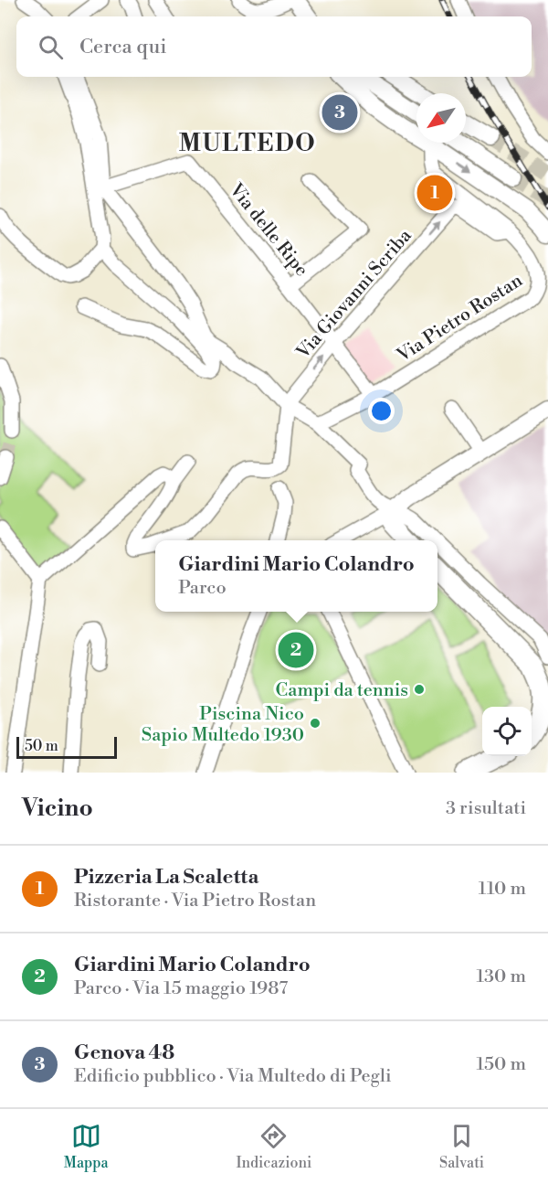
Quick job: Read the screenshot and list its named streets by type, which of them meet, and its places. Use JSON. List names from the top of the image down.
{
  "streets": {
    "street": ["Via delle Ripe", "Via Giovanni Scriba", "Via Pietro Rostan"]
  },
  "crossings": [
    ["Via delle Ripe", "Via Giovanni Scriba"],
    ["Via delle Ripe", "Via Pietro Rostan"],
    ["Via Giovanni Scriba", "Via Pietro Rostan"]
  ],
  "one_way": ["Via Giovanni Scriba"],
  "districts": ["MULTEDO"],
  "places": ["Campi da tennis", "Piscina Nico Sapio Multedo 1930"],
  "scale_bar": "50 m",
  "north": "bottom left",
  "page": {
    "search": "Cerca qui",
    "pins": ["3", "1", "2"],
    "popup": ["Giardini Mario Colandro", "Parco"],
    "scale": "50 m",
    "heading": ["Vicino", "3 risultati"],
    "list": [
      {
        "mark": "1",
        "name": "Pizzeria La Scaletta",
        "note": "Ristorante · Via Pietro Rostan",
        "value": "110 m"
      },
      {
        "mark": "2",
        "name": "Giardini Mario Colandro",
        "note": "Parco · Via 15 maggio 1987",
        "value": "130 m"
      },
      {
        "mark": "3",
        "name": "Genova 48",
        "note": "Edificio pubblico · Via Multedo di Pegli",
        "value": "150 m"
      }
    ],
    "nav": ["Mappa", "Indicazioni", "Salvati"]
  }
}
